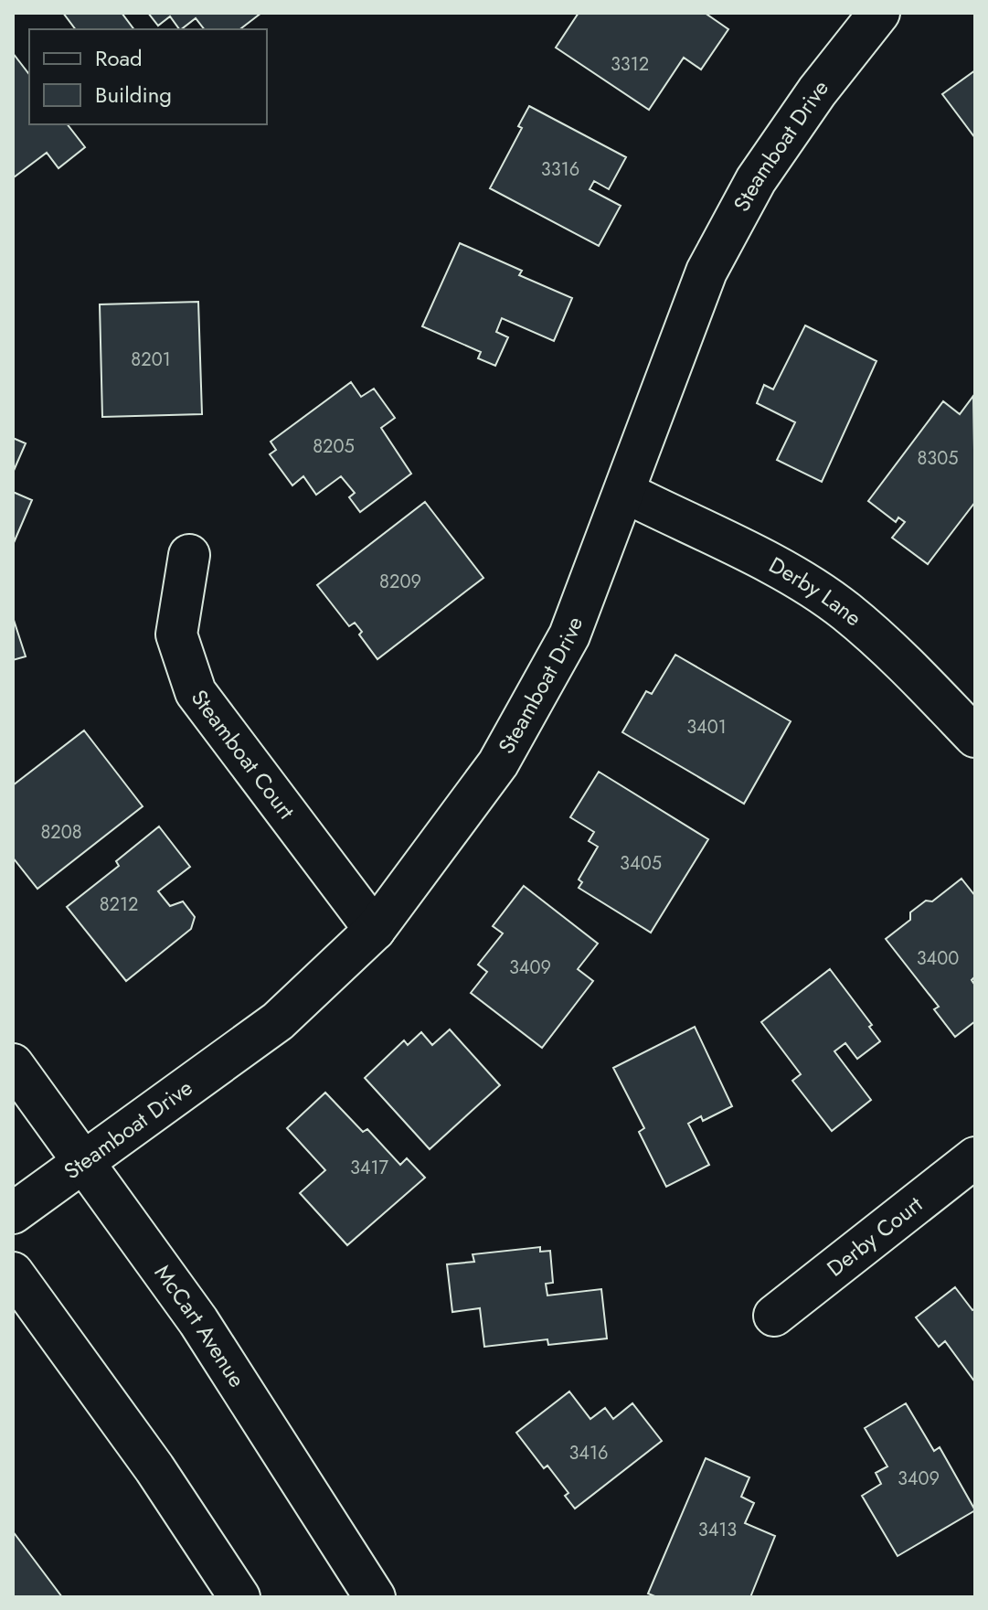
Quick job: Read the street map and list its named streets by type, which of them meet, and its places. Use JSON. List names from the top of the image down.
{
  "streets": {
    "street": [
      "Steamboat Drive",
      "Derby Lane",
      "Steamboat Court",
      "Derby Court",
      "McCart Avenue"
    ]
  },
  "crossings": [
    ["Steamboat Drive", "Derby Lane"],
    ["Steamboat Drive", "Steamboat Court"],
    ["Steamboat Drive", "McCart Avenue"]
  ],
  "house_numbers": [
    "3312",
    "3316",
    "8201",
    "8205",
    "8305",
    "8209",
    "3401",
    "8208",
    "3405",
    "8212",
    "3400",
    "3409",
    "3417",
    "3416",
    "3409",
    "3413"
  ],
  "legend": ["Road", "Building"]
}
